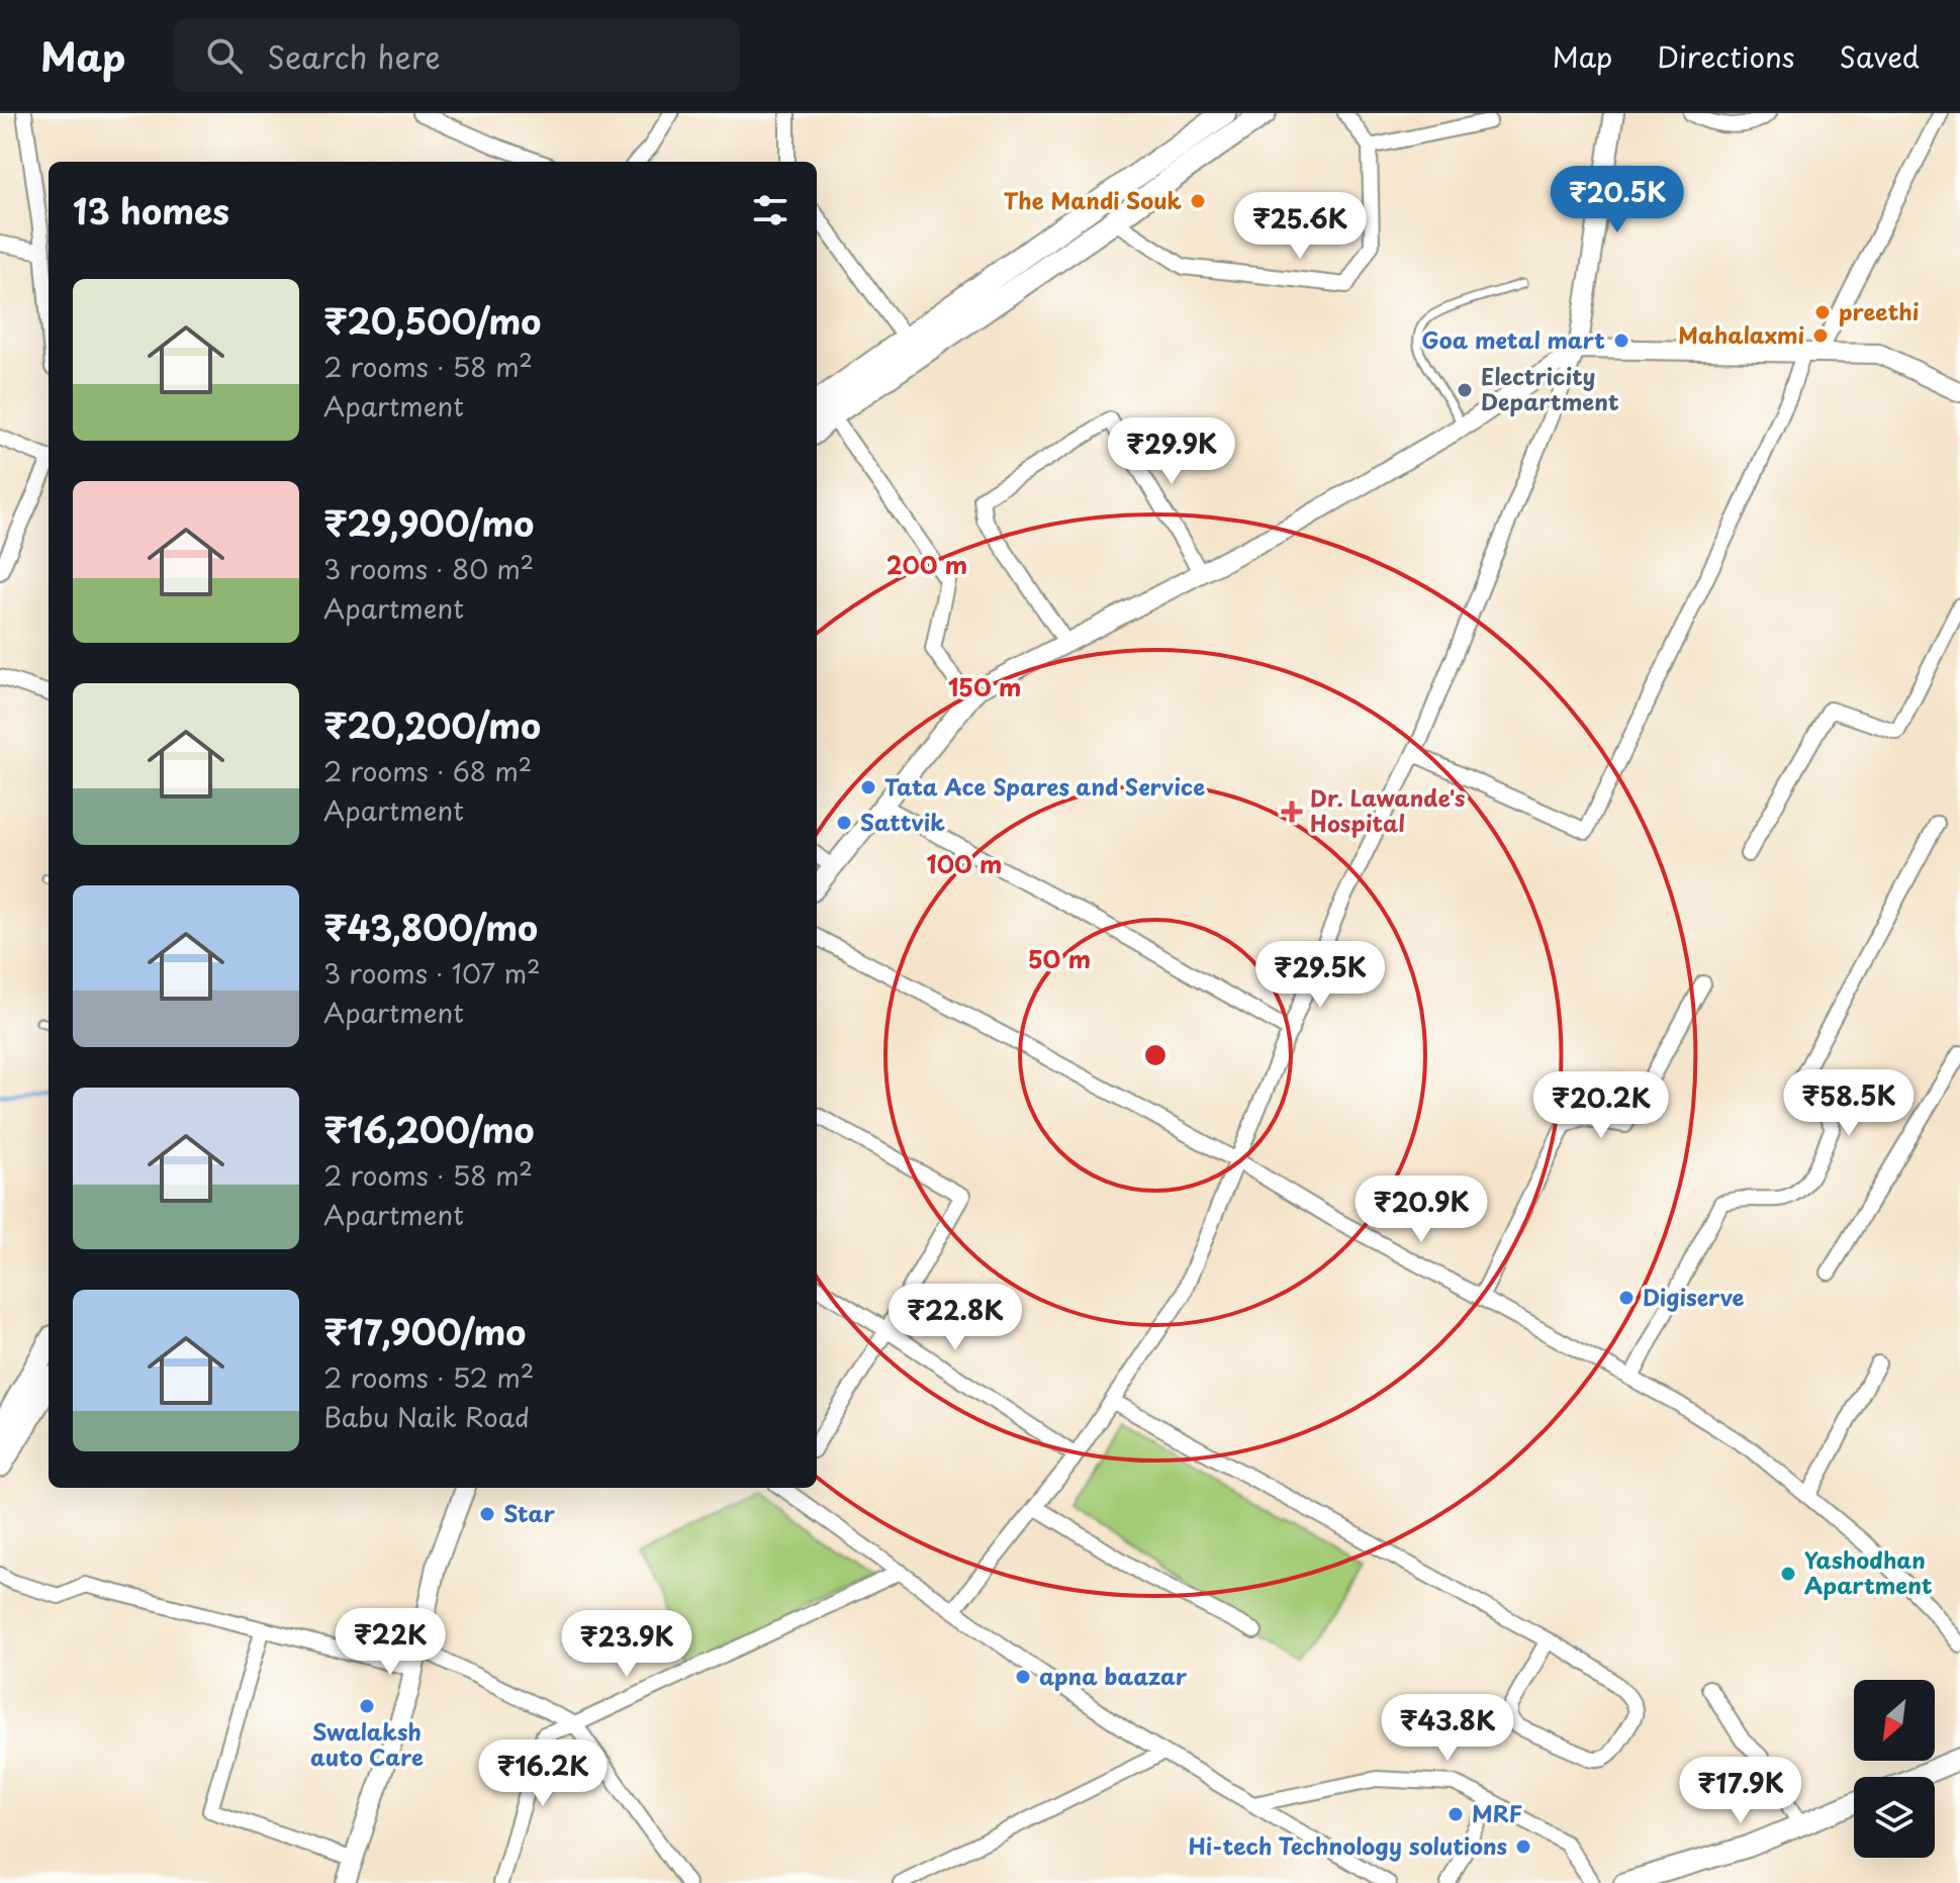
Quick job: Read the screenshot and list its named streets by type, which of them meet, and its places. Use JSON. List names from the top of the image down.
{
  "places": {
    "other": [
      "The Mandi Souk",
      "preethi",
      "Mahalaxmi",
      "Goa metal mart",
      "Electricity Department",
      "Tata Ace Spares and Service",
      "Sattvik",
      "Digiserve",
      "Star",
      "Yashodhan Apartment",
      "apna baazar",
      "Swalaksh auto Care",
      "MRF",
      "Hi-tech Technology solutions"
    ],
    "health": ["Dr. Lawande's Hospital"]
  },
  "north": "bottom left",
  "page": {
    "header": "Map",
    "search": "Search here",
    "nav": ["Map", "Directions", "Saved"],
    "heading": "13 homes",
    "price": [
      "₹20.5K",
      "₹25.6K",
      "₹29.9K",
      "₹29.5K",
      "₹58.5K",
      "₹20.2K",
      "₹20.9K",
      "₹22.8K",
      "₹22K",
      "₹23.9K",
      "₹43.8K",
      "₹16.2K",
      "₹17.9K"
    ],
    "list": [
      {
        "name": "₹20,500/mo",
        "note": "2 rooms · 58 m² · Apartment"
      },
      {
        "name": "₹29,900/mo",
        "note": "3 rooms · 80 m² · Apartment"
      },
      {
        "name": "₹20,200/mo",
        "note": "2 rooms · 68 m² · Apartment"
      },
      {
        "name": "₹43,800/mo",
        "note": "3 rooms · 107 m² · Apartment"
      },
      {
        "name": "₹16,200/mo",
        "note": "2 rooms · 58 m² · Apartment"
      },
      {
        "name": "₹17,900/mo",
        "note": "2 rooms · 52 m² · Babu Naik Road"
      }
    ]
  },
  "rings": [
    "200 m",
    "150 m",
    "100 m",
    "50 m"
  ]
}
